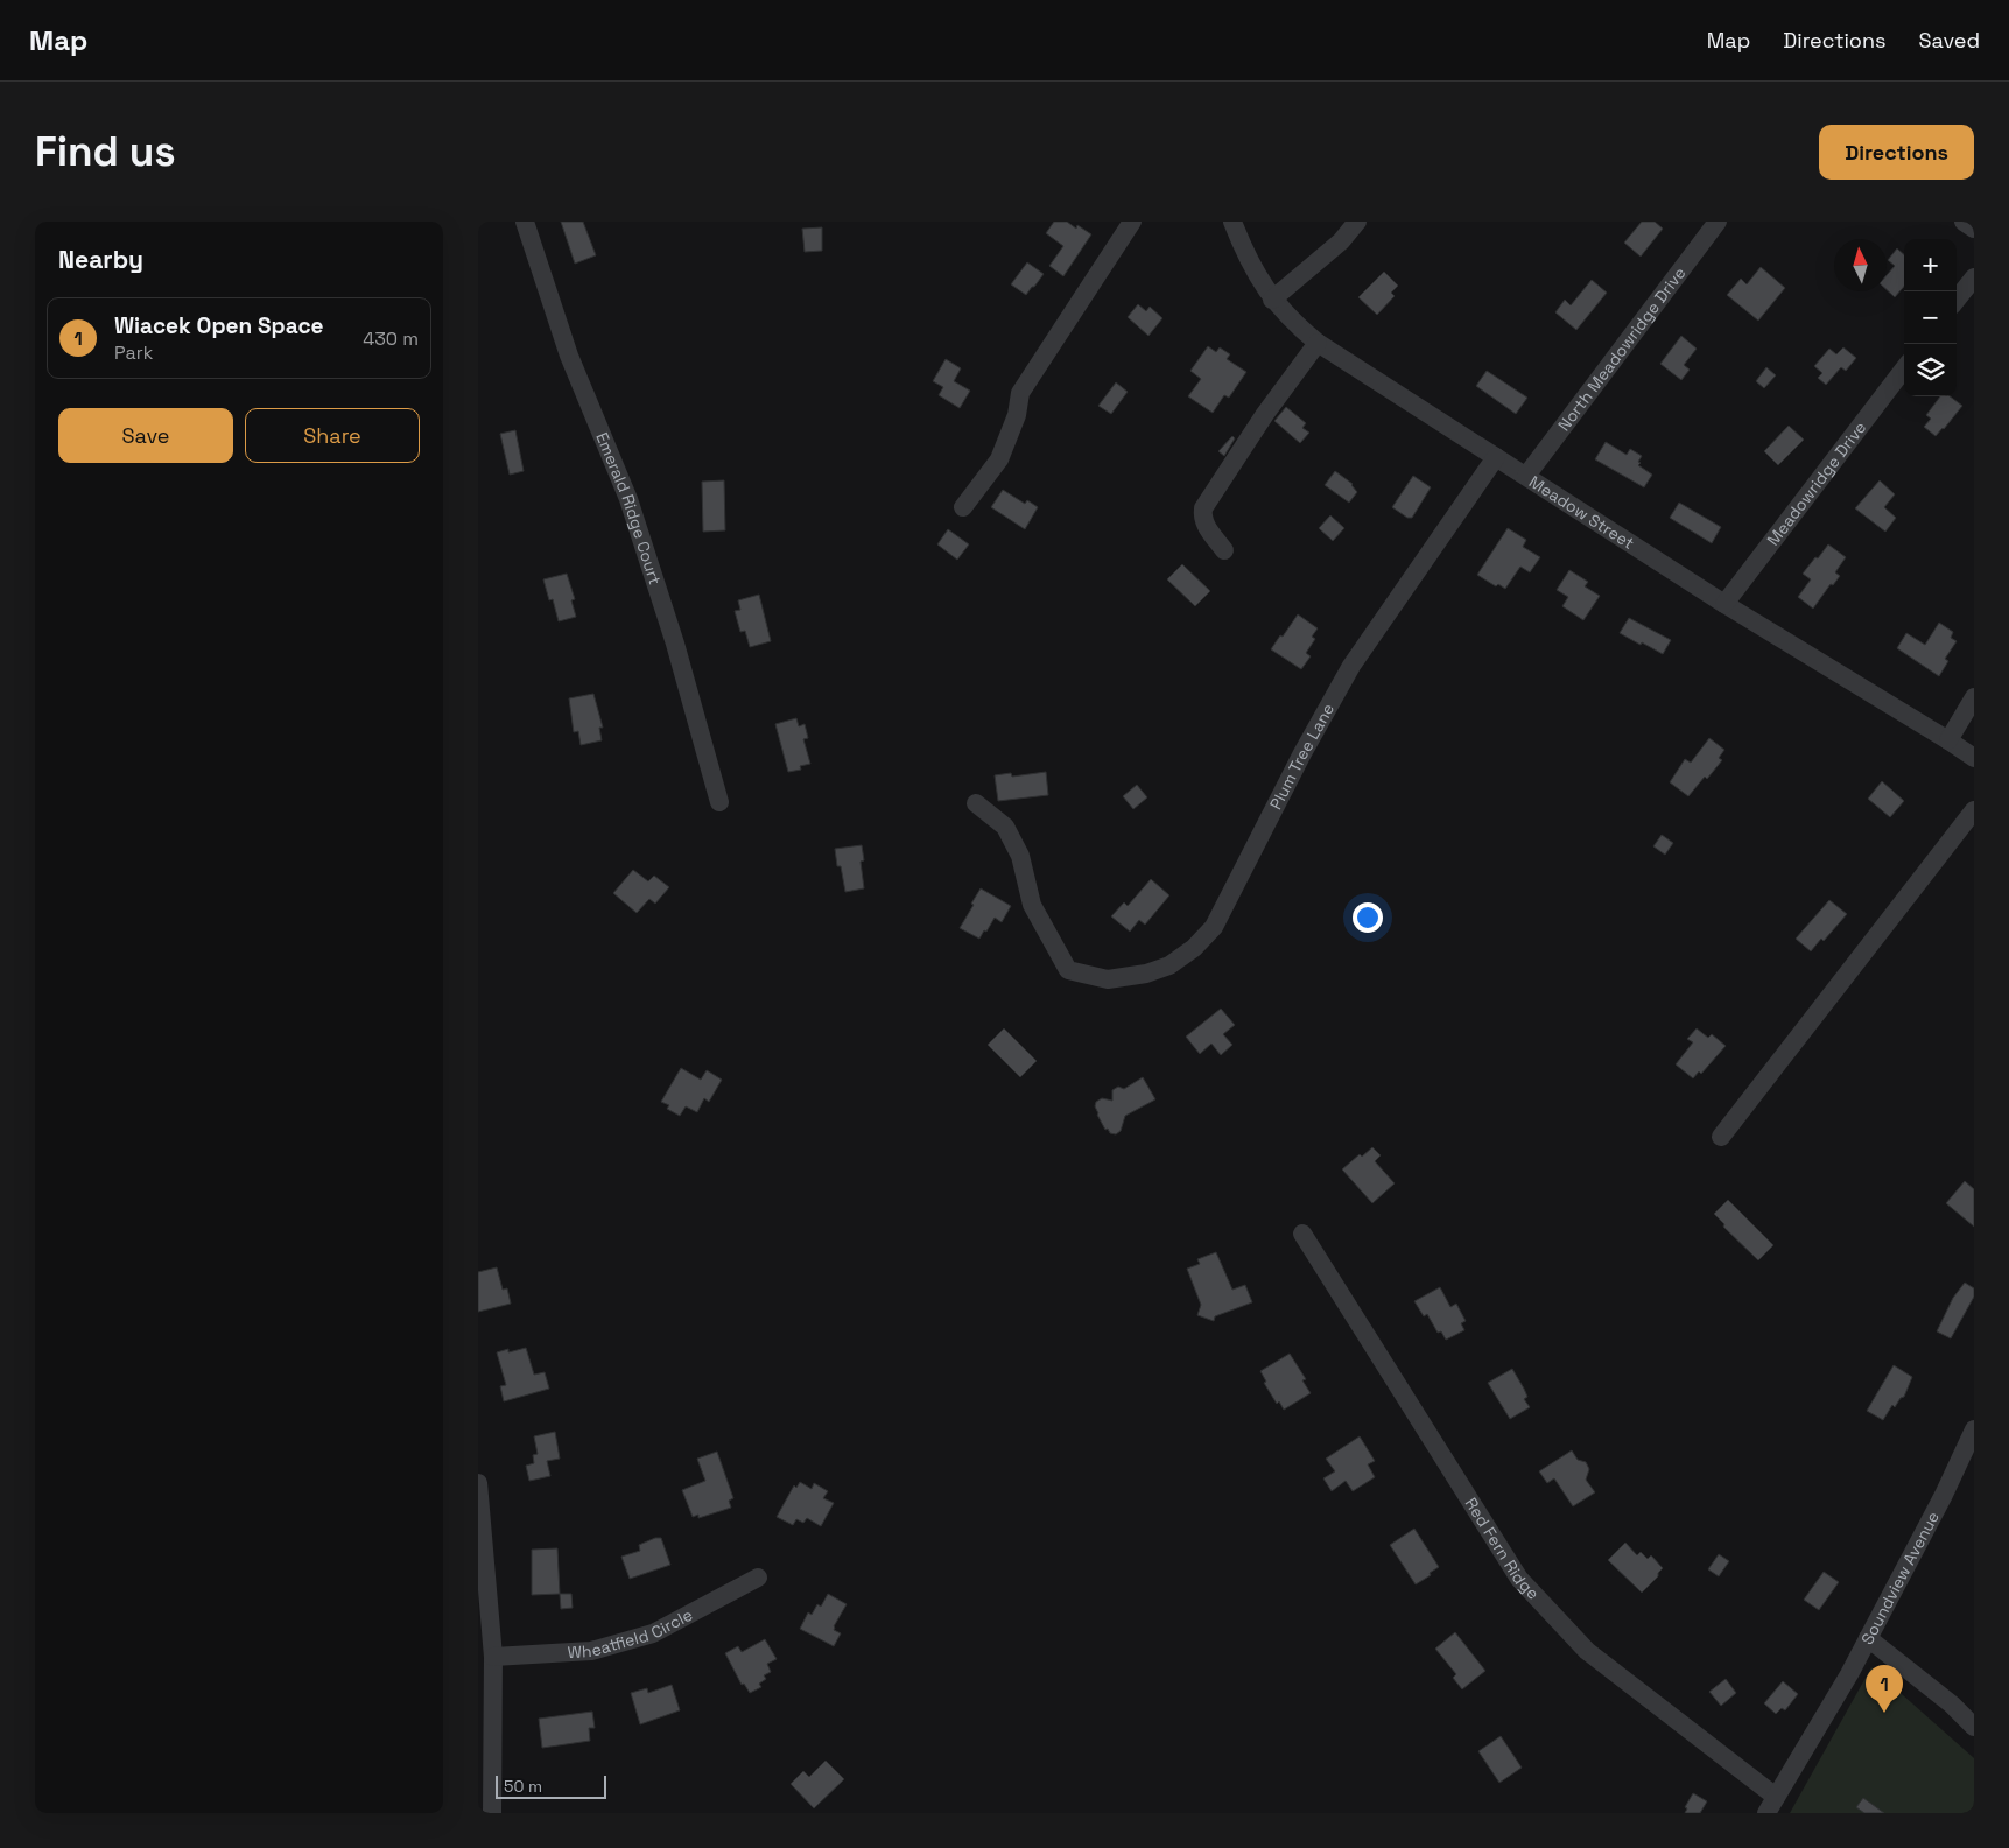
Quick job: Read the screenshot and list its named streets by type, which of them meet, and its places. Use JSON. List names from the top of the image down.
{
  "streets": {
    "street": [
      "North Meadowridge Drive",
      "Meadowridge Drive",
      "Emerald Ridge Court",
      "Meadow Street",
      "Plum Tree Lane",
      "Red Fern Ridge",
      "Soundview Avenue",
      "Wheatfield Circle"
    ]
  },
  "crossings": [
    ["North Meadowridge Drive", "Meadow Street"],
    ["Meadowridge Drive", "Meadow Street"],
    ["Meadow Street", "Plum Tree Lane"],
    ["Red Fern Ridge", "Soundview Avenue"]
  ],
  "scale_bar": "50 m",
  "north": "top",
  "page": {
    "header": "Map",
    "nav": ["Map", "Directions", "Saved"],
    "buttons": [
      "Directions",
      ["Save", "Share"]
    ],
    "title": "Find us",
    "heading": "Nearby",
    "map_buttons": ["+", "−"],
    "list": [
      {
        "mark": "1",
        "name": "Wiacek Open Space",
        "note": "Park",
        "value": "430 m"
      }
    ],
    "pins": "1",
    "scale": "50 m"
  }
}
